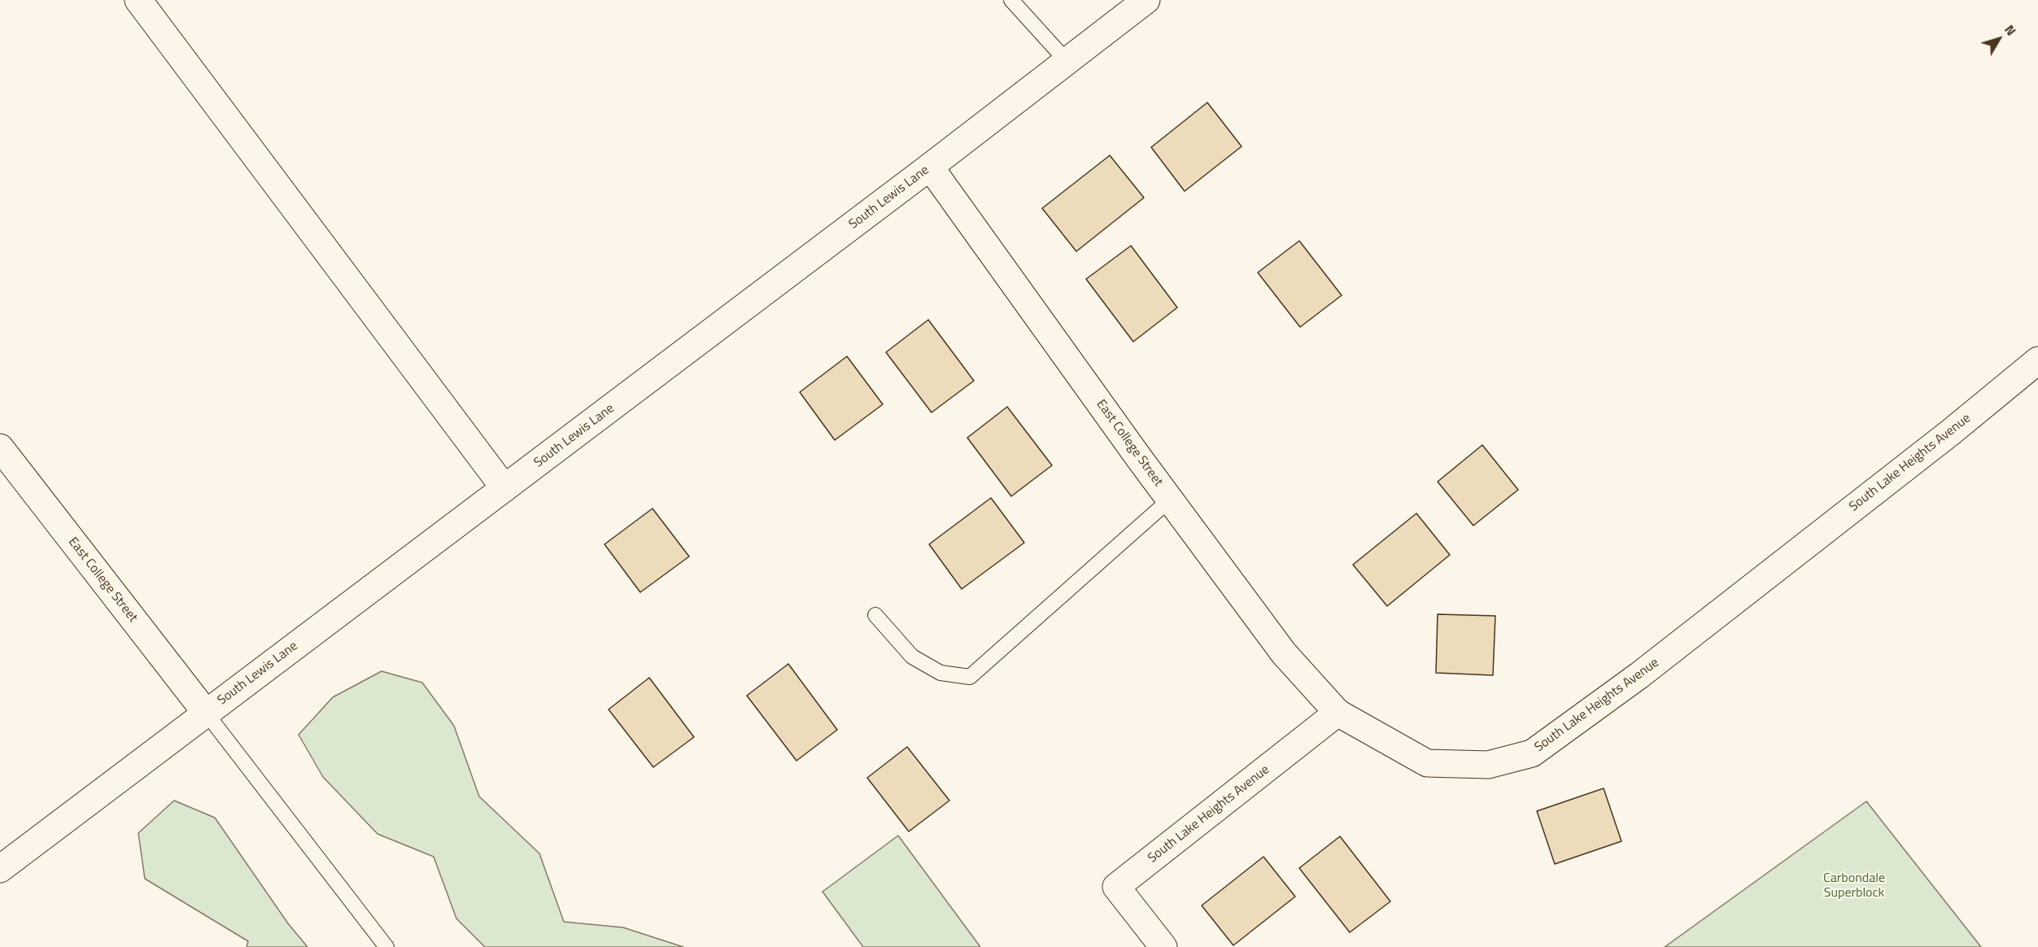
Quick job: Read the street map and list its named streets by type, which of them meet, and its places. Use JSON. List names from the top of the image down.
{
  "streets": {
    "street": ["South Lewis Lane", "East College Street", "South Lake Heights Avenue"]
  },
  "crossings": [
    ["South Lewis Lane", "East College Street"],
    ["East College Street", "South Lake Heights Avenue"]
  ],
  "parks": ["Carbondale Superblock"],
  "north": "top right"
}
